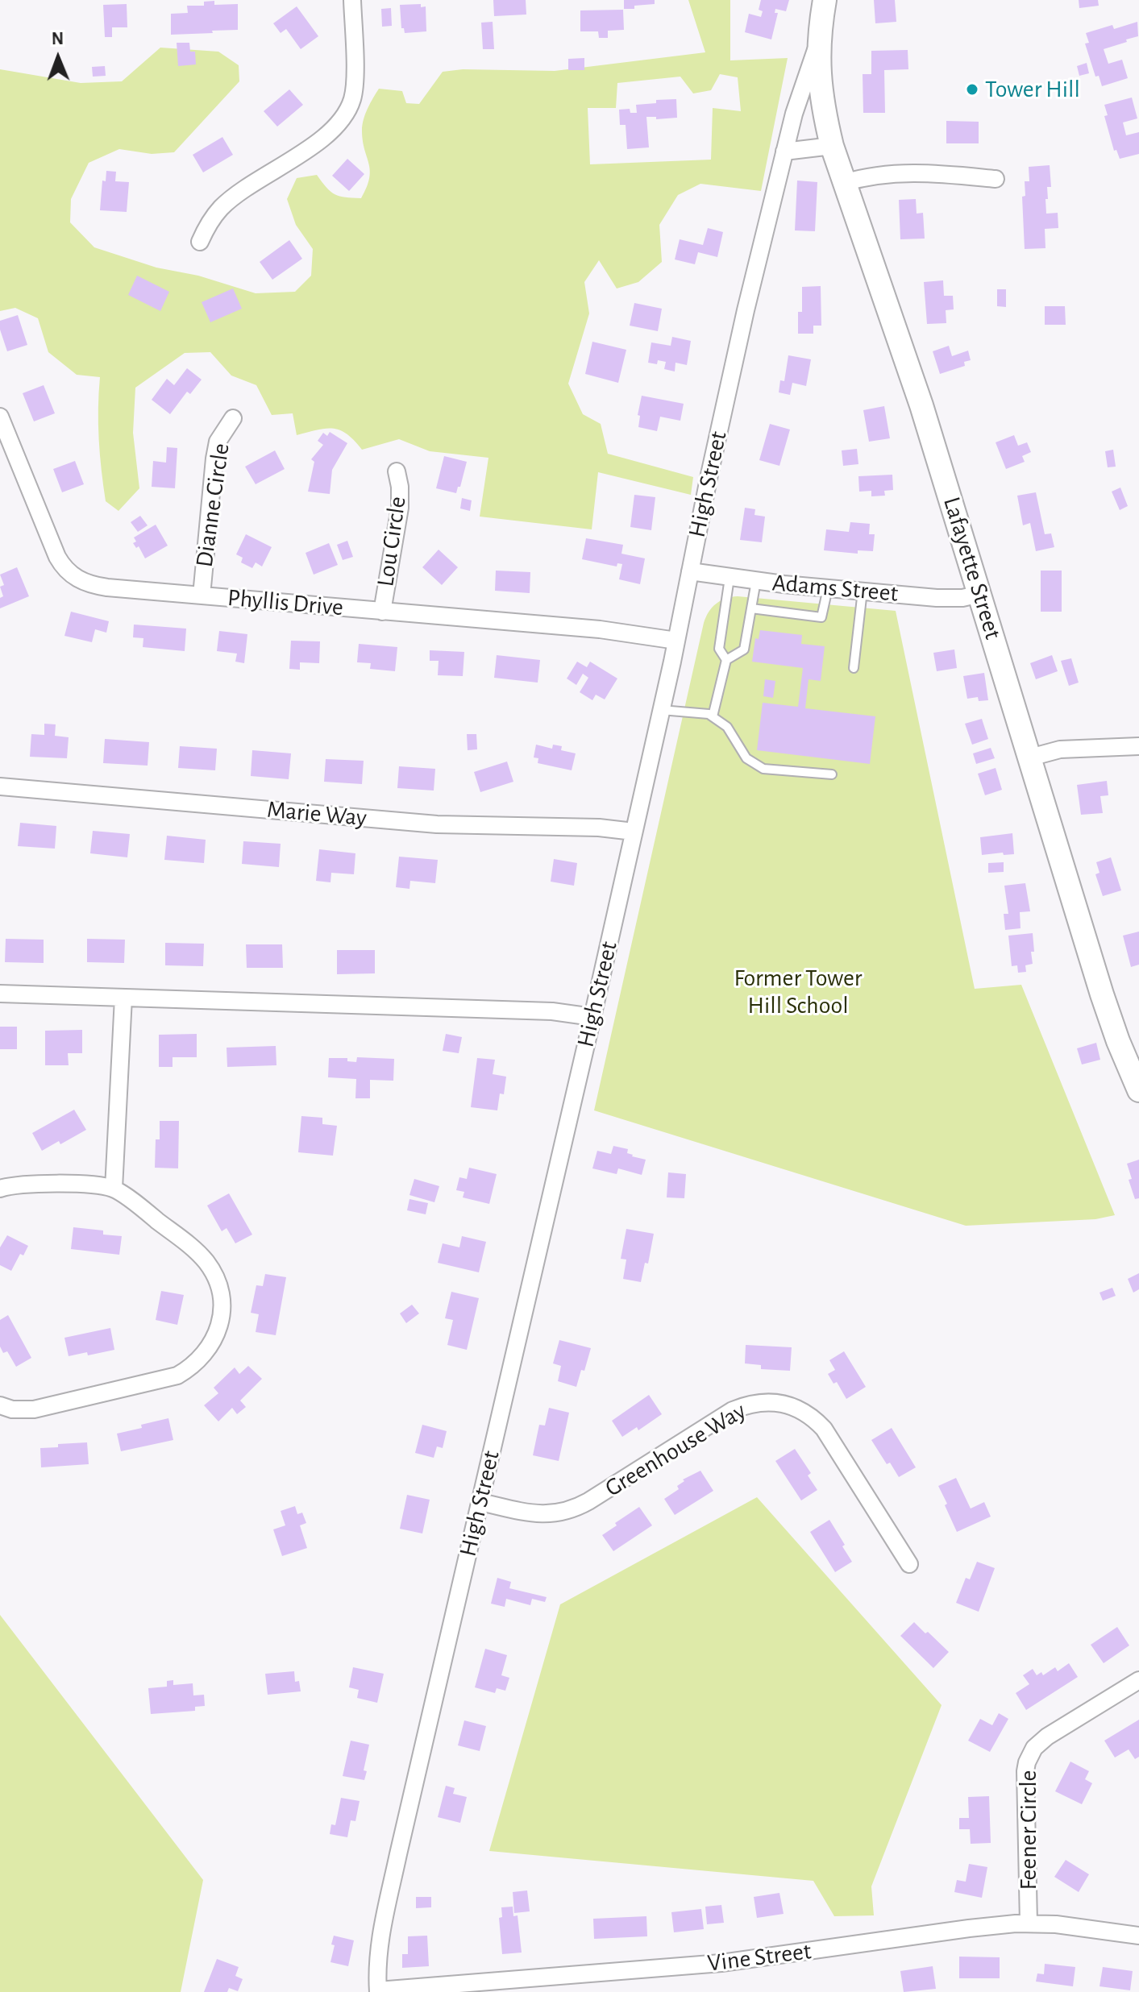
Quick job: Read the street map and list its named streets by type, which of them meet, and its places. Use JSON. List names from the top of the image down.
{
  "streets": {
    "main road": ["High Street", "Lafayette Street"],
    "street": [
      "Dianne Circle",
      "Lou Circle",
      "Adams Street",
      "Phyllis Drive",
      "Marie Way",
      "Greenhouse Way",
      "Feener Circle",
      "Vine Street"
    ]
  },
  "crossings": [
    ["High Street", "Lafayette Street"],
    ["High Street", "Adams Street"],
    ["High Street", "Phyllis Drive"],
    ["High Street", "Marie Way"],
    ["High Street", "Greenhouse Way"],
    ["High Street", "Vine Street"],
    ["Dianne Circle", "Phyllis Drive"],
    ["Lou Circle", "Phyllis Drive"],
    ["Lafayette Street", "Adams Street"],
    ["Feener Circle", "Vine Street"]
  ],
  "parks": ["Former Tower Hill School"],
  "places": ["Tower Hill"],
  "north": "top"
}
